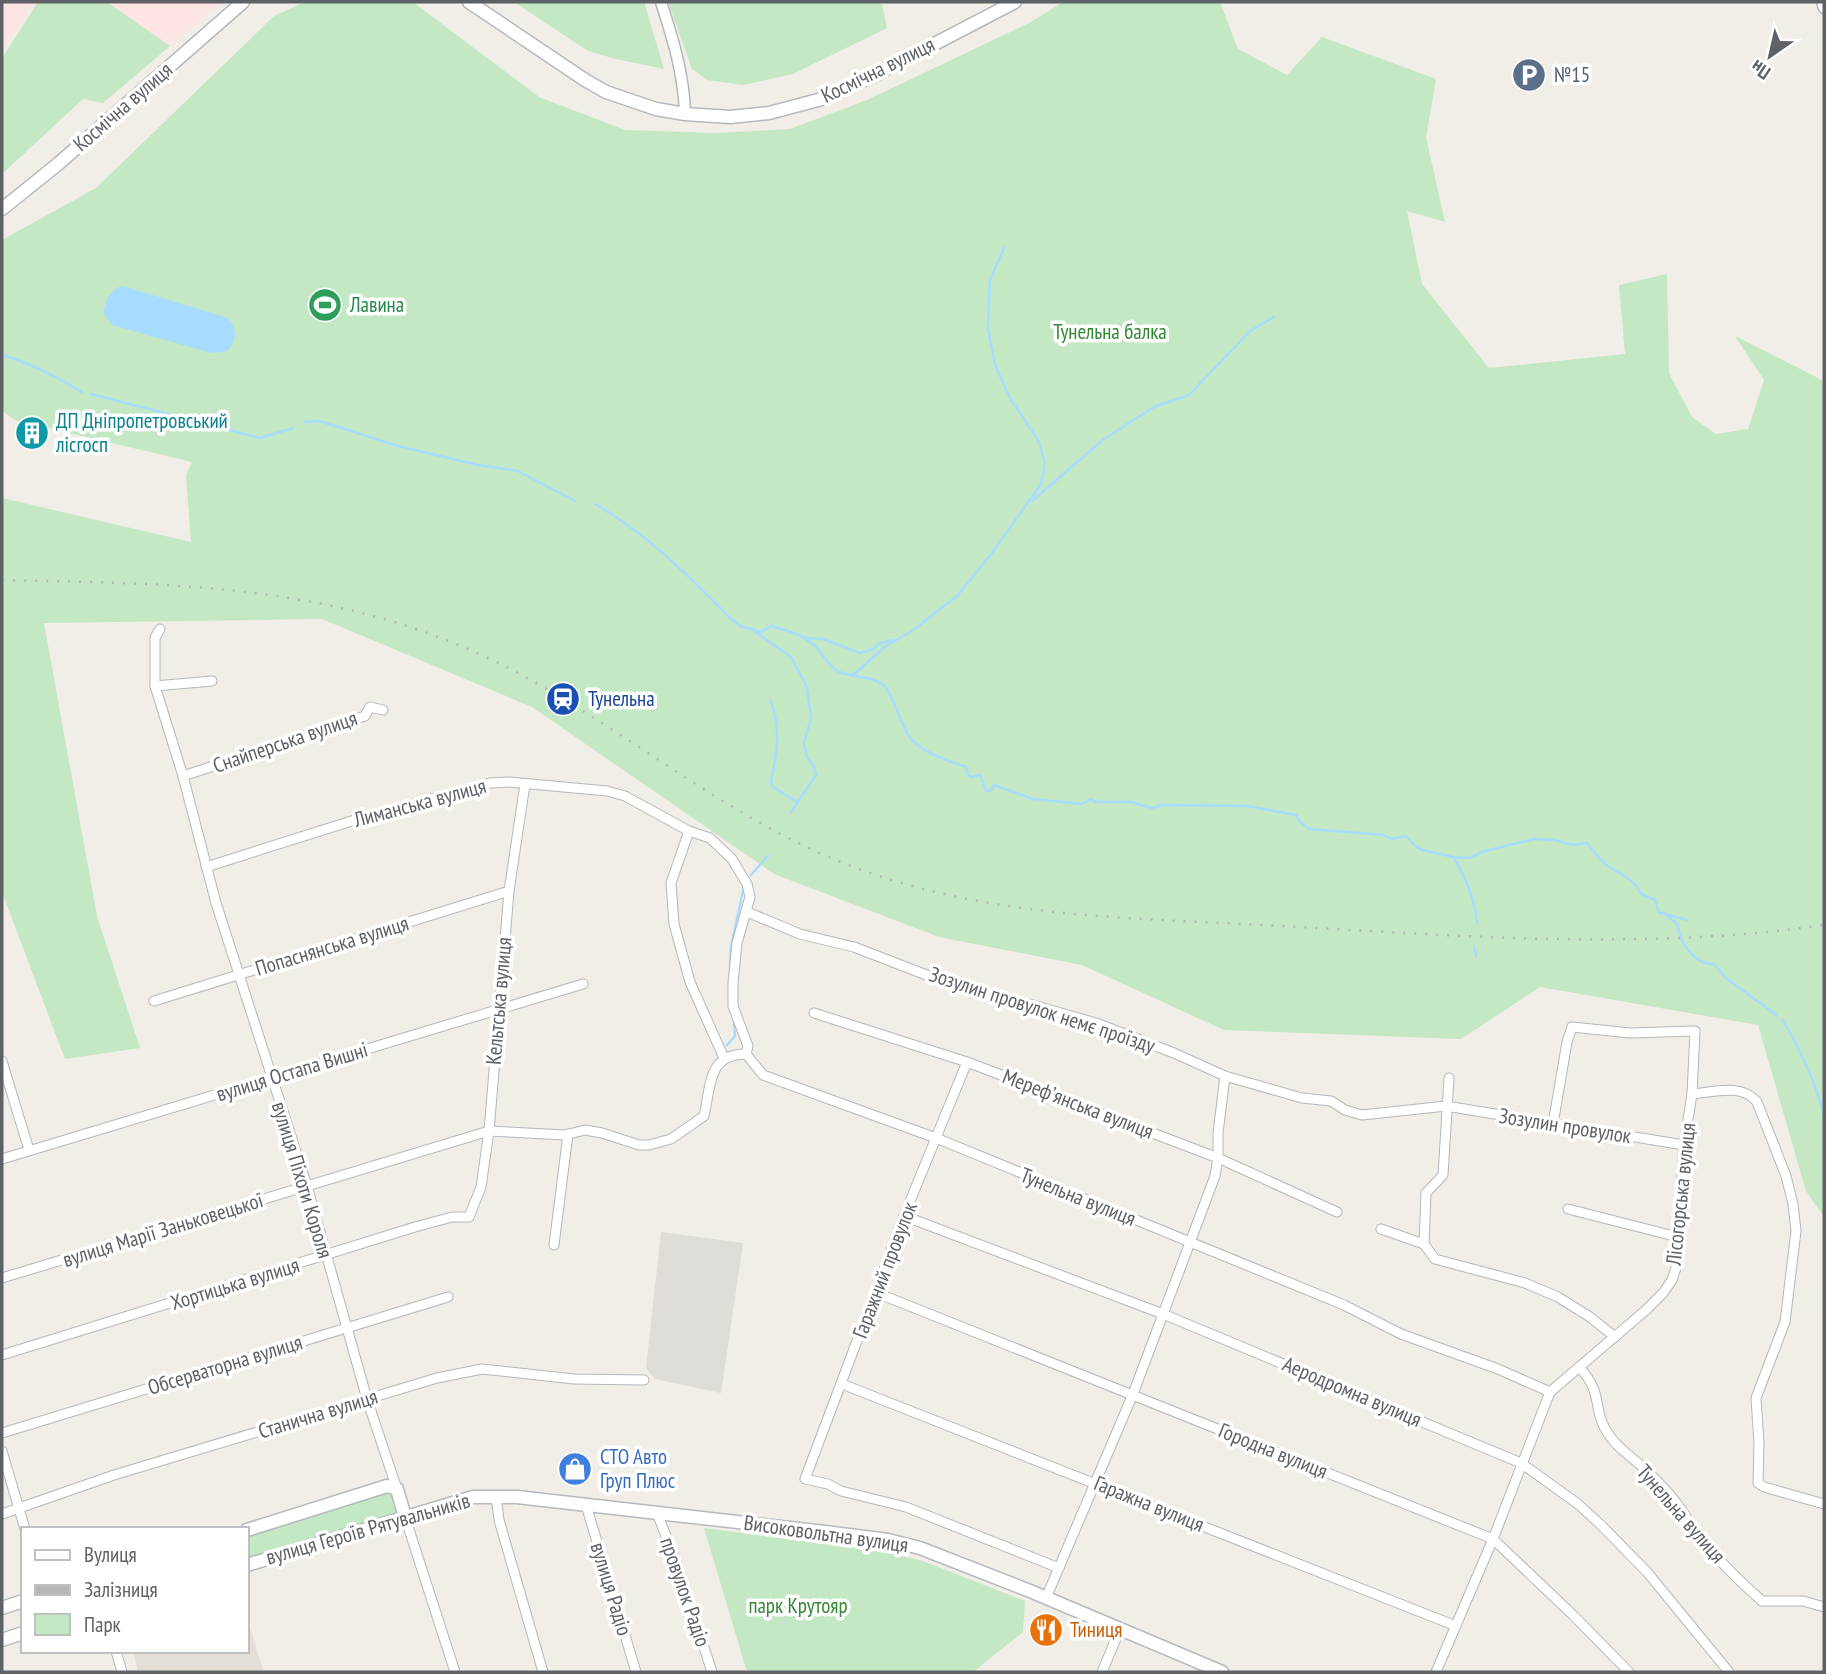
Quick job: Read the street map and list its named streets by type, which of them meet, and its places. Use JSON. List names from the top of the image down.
{
  "streets": {
    "main road": [
      "Космічна вулиця",
      "вулиця Піхоти Короля",
      "вулиця Героїв Рятувальників",
      "Високовольтна вулиця"
    ],
    "street": [
      "Снайперська вулиця",
      "Лиманська вулиця",
      "Попаснянська вулиця",
      "Кельтська вулиця",
      "Зозулин провулок немє проїзду",
      "вулиця Остапа Вишні",
      "Мерефʼянська вулиця",
      "Зозулин провулок",
      "Лісогорська вулиця",
      "Тунельна вулиця",
      "вулиця Марії Заньковецької",
      "Гаражний провулок",
      "Хортицька вулиця",
      "Обсерваторна вулиця",
      "Аеродромна вулиця",
      "Станична вулиця",
      "Городна вулиця",
      "Гаражна вулиця",
      "вулиця Радіо",
      "провулок Радіо"
    ]
  },
  "crossings": [
    ["Снайперська вулиця", "вулиця Піхоти Короля"],
    ["Лиманська вулиця", "Кельтська вулиця"],
    ["Лиманська вулиця", "Зозулин провулок немє проїзду"],
    ["Лиманська вулиця", "вулиця Піхоти Короля"],
    ["Попаснянська вулиця", "Кельтська вулиця"],
    ["Попаснянська вулиця", "вулиця Піхоти Короля"],
    ["Кельтська вулиця", "вулиця Остапа Вишні"],
    ["Кельтська вулиця", "вулиця Марії Заньковецької"],
    ["Кельтська вулиця", "Хортицька вулиця"],
    ["Зозулин провулок немє проїзду", "Зозулин провулок"],
    ["вулиця Остапа Вишні", "вулиця Піхоти Короля"],
    ["Мерефʼянська вулиця", "Гаражний провулок"],
    ["Зозулин провулок", "Лісогорська вулиця"],
    ["вулиця Піхоти Короля", "вулиця Марії Заньковецької"],
    ["вулиця Піхоти Короля", "Хортицька вулиця"],
    ["вулиця Піхоти Короля", "Обсерваторна вулиця"],
    ["вулиця Піхоти Короля", "Станична вулиця"],
    ["вулиця Піхоти Короля", "вулиця Героїв Рятувальників"],
    ["Лісогорська вулиця", "Тунельна вулиця"],
    ["Лісогорська вулиця", "Аеродромна вулиця"],
    ["Лісогорська вулиця", "Городна вулиця"],
    ["Лісогорська вулиця", "Гаражна вулиця"],
    ["Тунельна вулиця", "Гаражний провулок"],
    ["Гаражний провулок", "Аеродромна вулиця"],
    ["Гаражний провулок", "Городна вулиця"],
    ["Гаражний провулок", "Гаражна вулиця"],
    ["Гаражний провулок", "Високовольтна вулиця"],
    ["вулиця Героїв Рятувальників", "Високовольтна вулиця"],
    ["вулиця Героїв Рятувальників", "вулиця Радіо"],
    ["вулиця Героїв Рятувальників", "провулок Радіо"],
    ["Високовольтна вулиця", "провулок Радіо"]
  ],
  "parks": ["Тунельна балка", "парк Крутояр"],
  "places": {
    "parking": ["№15"],
    "sports": ["Лавина"],
    "building": ["ДП Дніпропетровський лісгосп"],
    "station": ["Тунельна"],
    "shop": ["СТО Авто Груп Плюс"],
    "restaurant": ["Тиниця"]
  },
  "legend": ["Вулиця", "Залізниця", "Парк"],
  "north": "bottom left"
}
